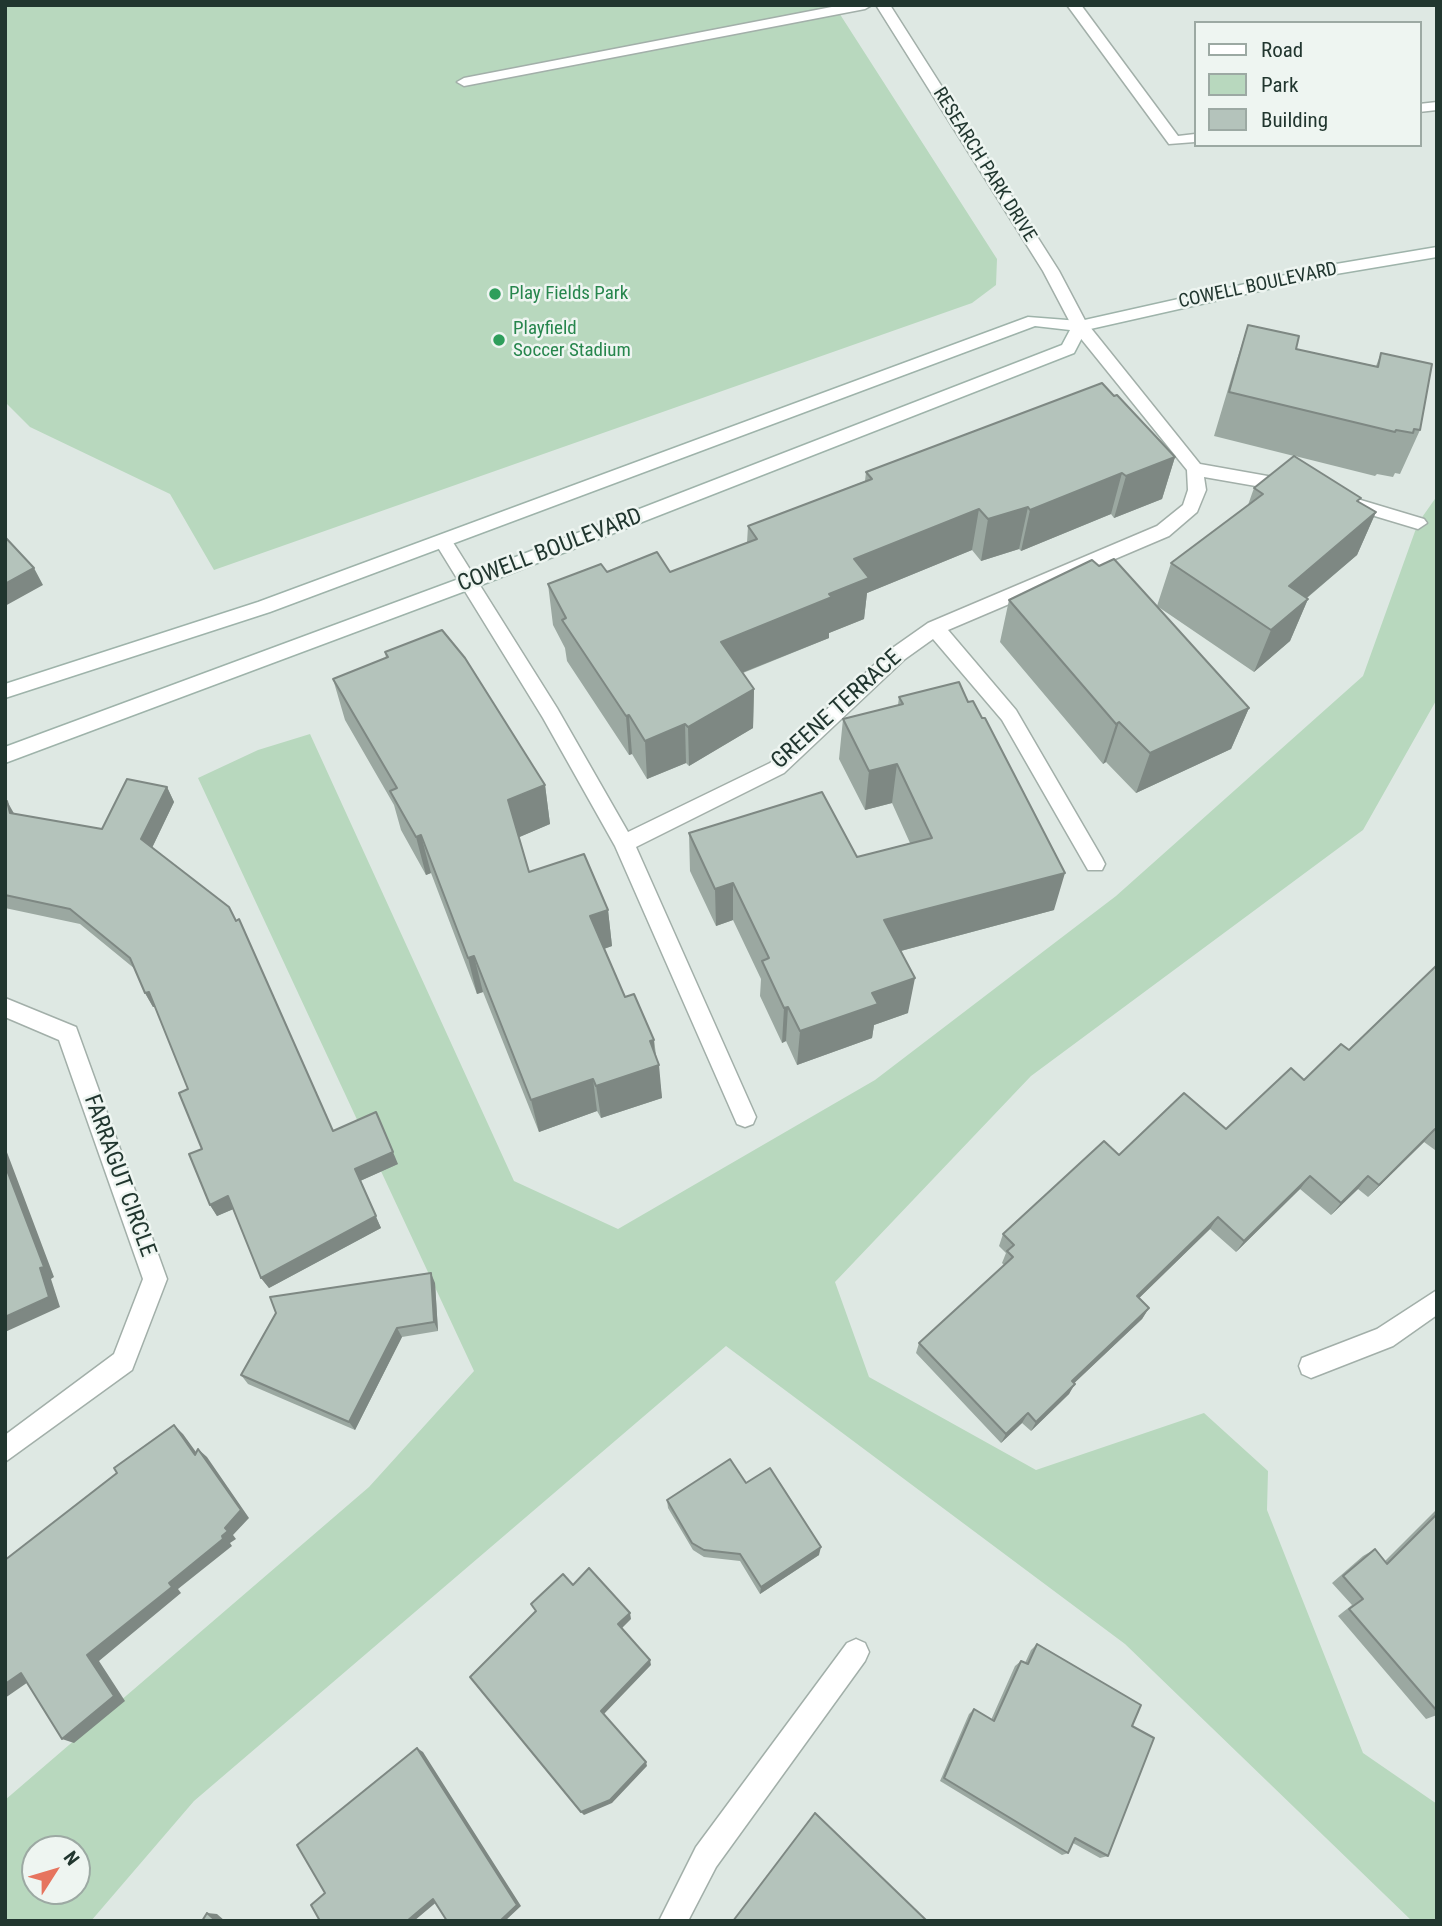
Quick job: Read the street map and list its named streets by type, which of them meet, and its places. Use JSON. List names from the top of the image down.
{
  "streets": {
    "street": [
      "RESEARCH PARK DRIVE",
      "COWELL BOULEVARD",
      "GREENE TERRACE",
      "FARRAGUT CIRCLE"
    ]
  },
  "crossings": [
    ["RESEARCH PARK DRIVE", "COWELL BOULEVARD"]
  ],
  "places": ["Play Fields Park", "Playfield Soccer Stadium"],
  "legend": ["Road", "Park", "Building"],
  "north": "top right"
}
